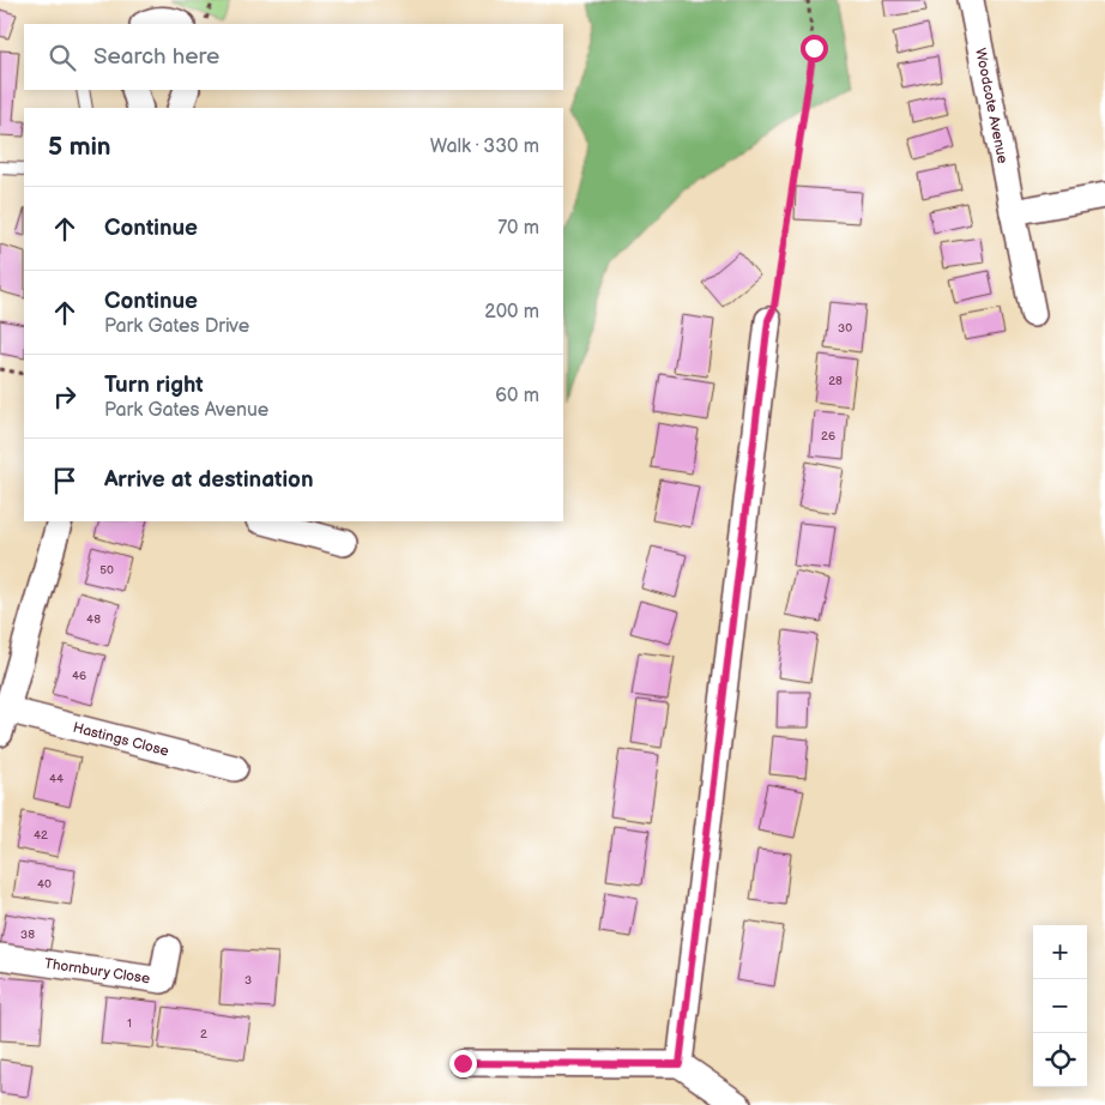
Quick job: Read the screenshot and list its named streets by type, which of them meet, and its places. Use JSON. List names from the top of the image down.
{
  "streets": {
    "street": ["Woodcote Avenue", "Hastings Close", "Thornbury Close"]
  },
  "house_numbers": [
    "30",
    "28",
    "26",
    "50",
    "48",
    "46",
    "44",
    "42",
    "40",
    "38",
    "3",
    "1",
    "2"
  ],
  "page": {
    "search": "Search here",
    "heading": ["5 min", "Walk · 330 m"],
    "list": [
      ["Continue", "70 m"],
      ["Continue", "Park Gates Drive", "200 m"],
      ["Turn right", "Park Gates Avenue", "60 m"],
      "Arrive at destination"
    ],
    "map_buttons": ["+", "−"]
  }
}
